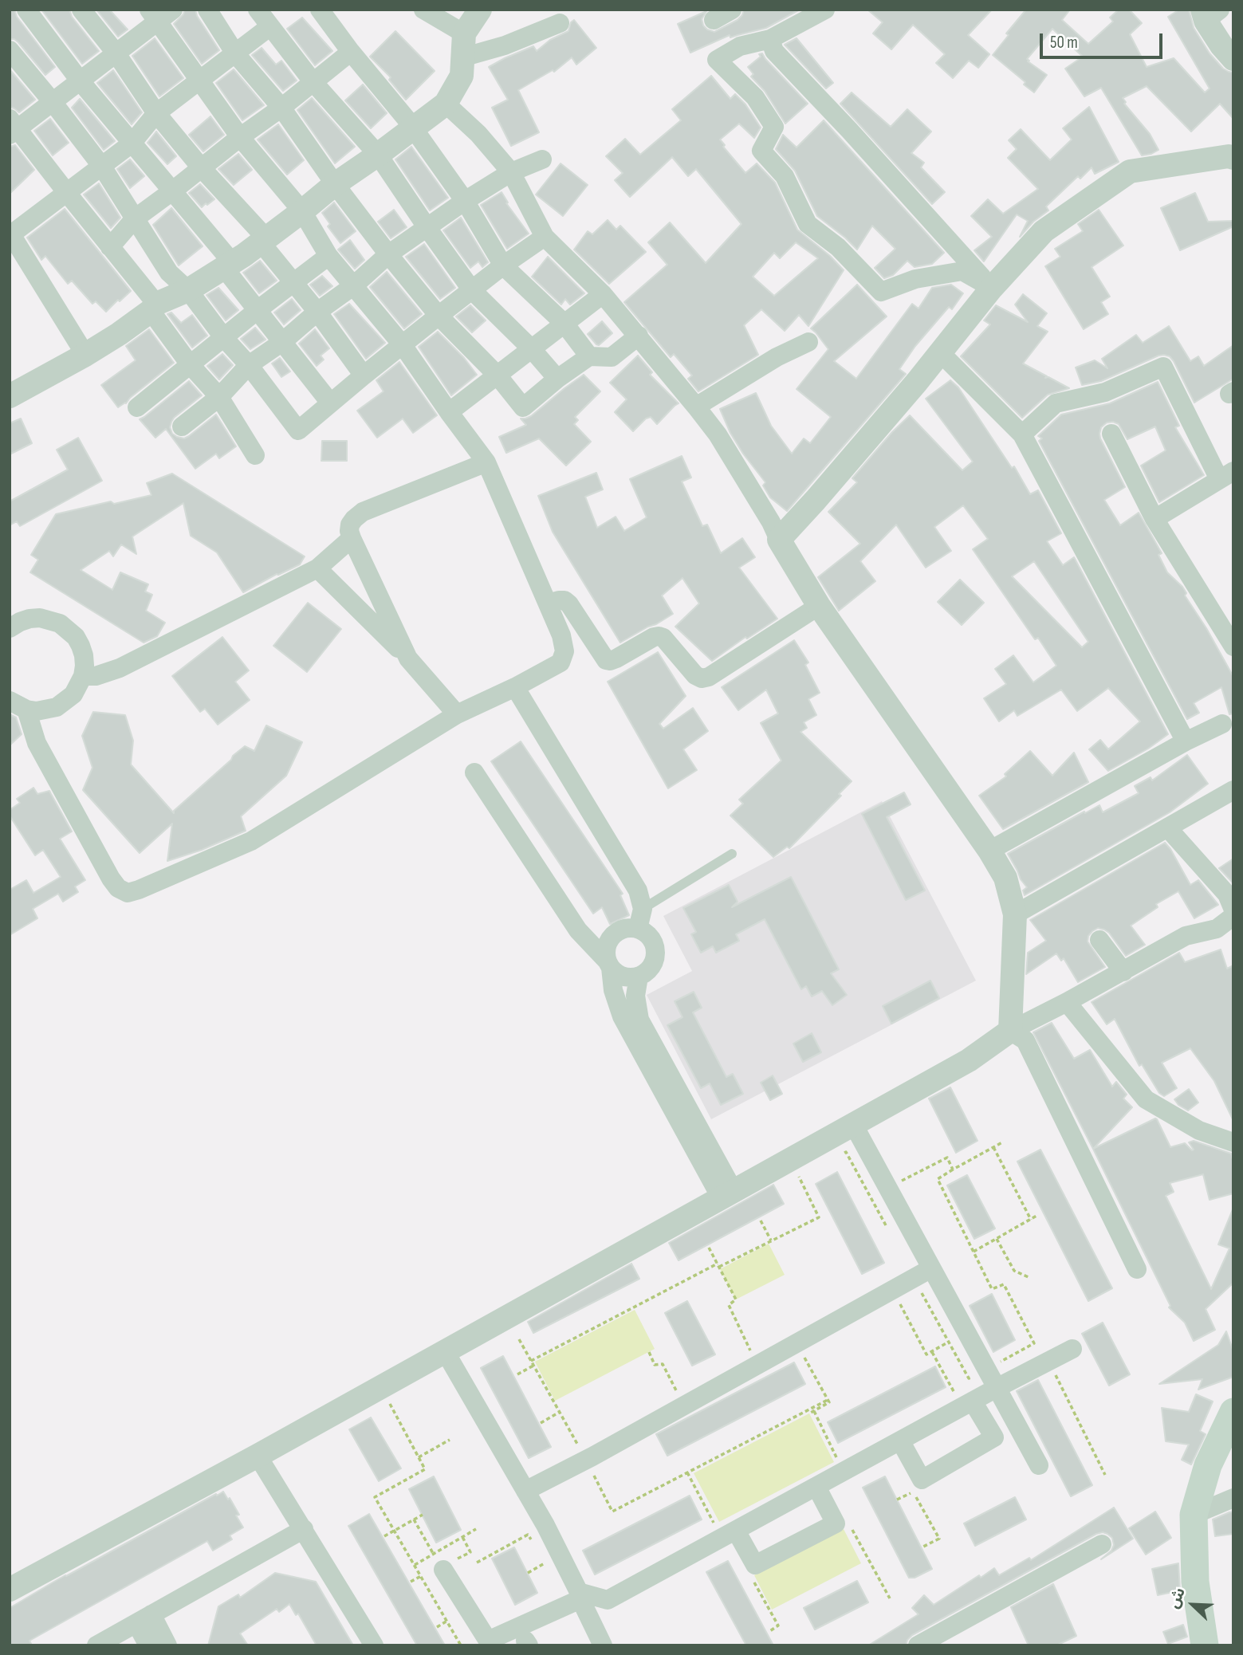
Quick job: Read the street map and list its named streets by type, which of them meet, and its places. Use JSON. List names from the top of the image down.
{
  "scale_bar": "50 m",
  "north": "top left"
}
